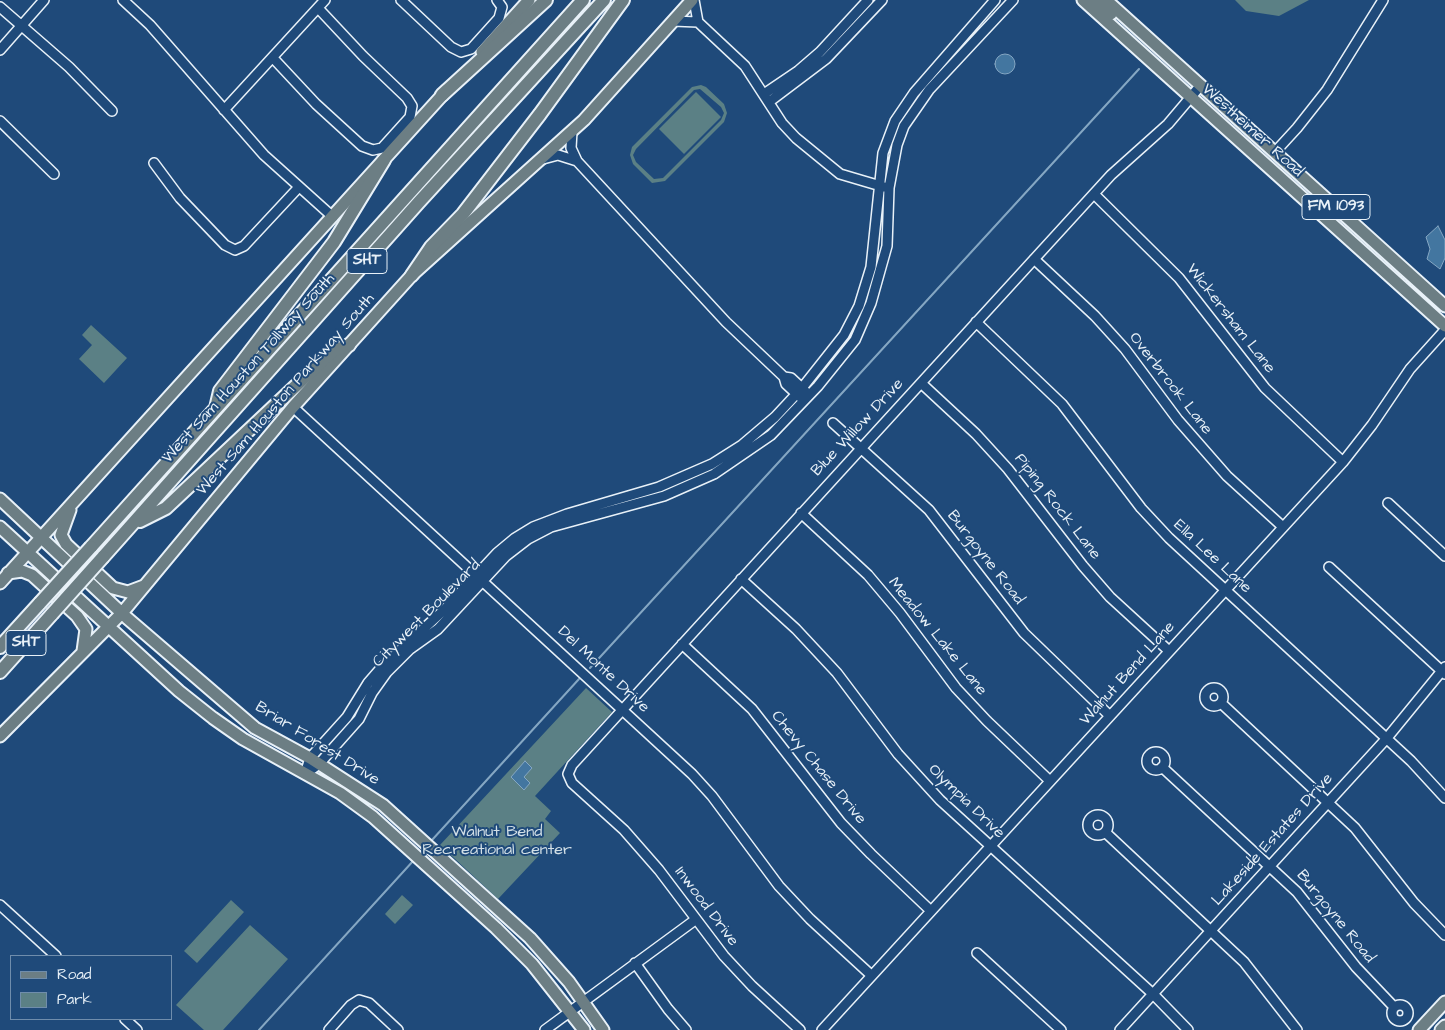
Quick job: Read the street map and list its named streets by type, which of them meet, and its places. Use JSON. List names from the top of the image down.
{
  "streets": {
    "highway": ["SHT", "West Sam Houston Tollway South"],
    "main road": [
      "Westheimer Road",
      "FM 1093",
      "West Sam Houston Parkway South",
      "Briar Forest Drive"
    ],
    "street": [
      "Wickersham Lane",
      "Overbrook Lane",
      "Blue Willow Drive",
      "Piping Rock Lane",
      "Ella Lee Lane",
      "Burgoyne Road",
      "Citywest Boulevard",
      "Meadow Lake Lane",
      "Del Monte Drive",
      "Walnut Bend Lane",
      "Chevy Chase Drive",
      "Olympia Drive",
      "Lakeside Estates Drive",
      "Inwood Drive"
    ]
  },
  "crossings": [
    ["Westheimer Road", "Blue Willow Drive"],
    ["Westheimer Road", "Walnut Bend Lane"],
    ["Wickersham Lane", "Blue Willow Drive"],
    ["Wickersham Lane", "Walnut Bend Lane"],
    ["Overbrook Lane", "Blue Willow Drive"],
    ["Overbrook Lane", "Walnut Bend Lane"],
    ["West Sam Houston Parkway South", "Del Monte Drive"],
    ["West Sam Houston Parkway South", "Briar Forest Drive"],
    ["Blue Willow Drive", "Piping Rock Lane"],
    ["Blue Willow Drive", "Ella Lee Lane"],
    ["Blue Willow Drive", "Burgoyne Road"],
    ["Blue Willow Drive", "Meadow Lake Lane"],
    ["Blue Willow Drive", "Del Monte Drive"],
    ["Blue Willow Drive", "Chevy Chase Drive"],
    ["Blue Willow Drive", "Olympia Drive"],
    ["Blue Willow Drive", "Inwood Drive"],
    ["Piping Rock Lane", "Walnut Bend Lane"],
    ["Ella Lee Lane", "Walnut Bend Lane"],
    ["Ella Lee Lane", "Lakeside Estates Drive"],
    ["Burgoyne Road", "Walnut Bend Lane"],
    ["Burgoyne Road", "Lakeside Estates Drive"],
    ["Citywest Boulevard", "Del Monte Drive"],
    ["Citywest Boulevard", "Briar Forest Drive"],
    ["Meadow Lake Lane", "Walnut Bend Lane"],
    ["Del Monte Drive", "Walnut Bend Lane"],
    ["Walnut Bend Lane", "Chevy Chase Drive"],
    ["Walnut Bend Lane", "Olympia Drive"],
    ["Olympia Drive", "Lakeside Estates Drive"]
  ],
  "parks": ["Walnut Bend Recreational center"],
  "legend": ["Road", "Park"]
}
